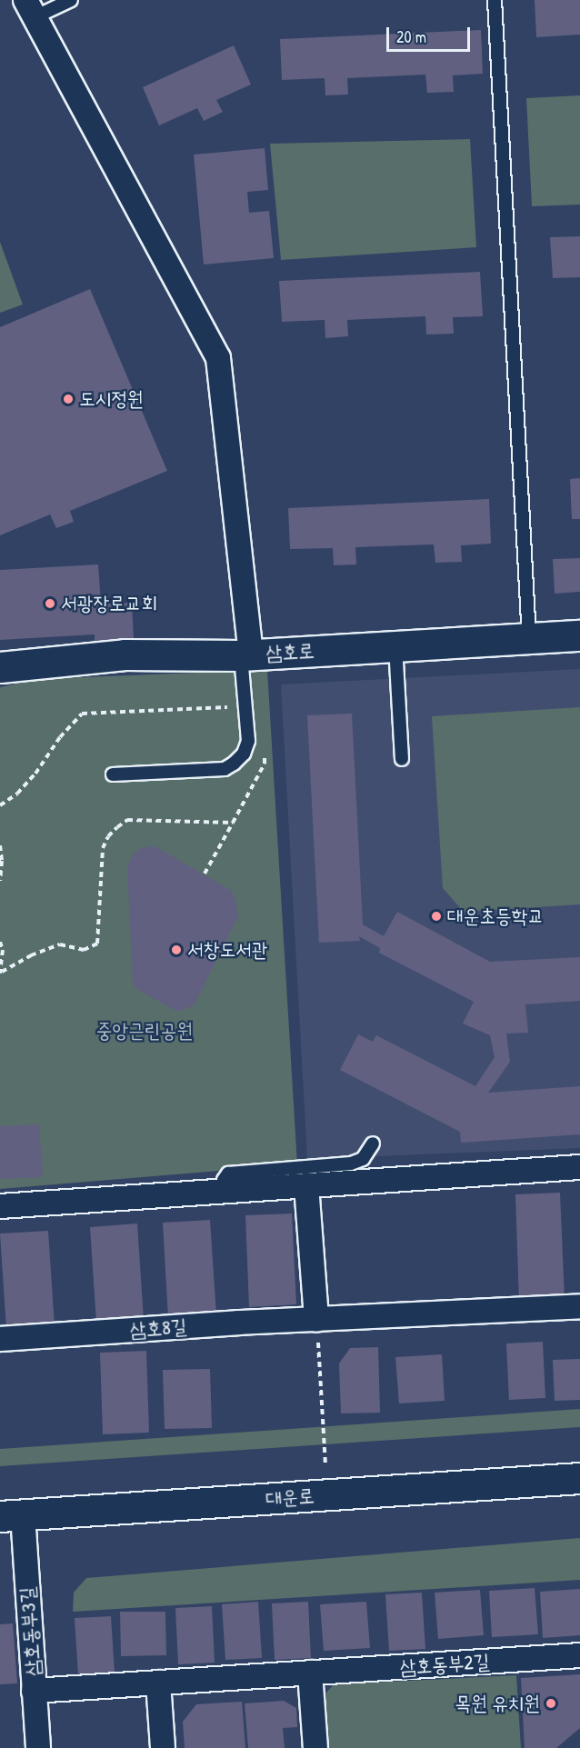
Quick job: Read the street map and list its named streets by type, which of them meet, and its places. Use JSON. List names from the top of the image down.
{
  "streets": {
    "street": [
      "삼호로",
      "삼호8길",
      "대운로",
      "삼호동부3길",
      "삼호동부2길"
    ]
  },
  "crossings": [
    ["대운로", "삼호동부3길"],
    ["삼호동부3길", "삼호동부2길"]
  ],
  "parks": ["중앙근린공원"],
  "places": [
    "도시정원",
    "서광장로교회",
    "대운초등학교",
    "서창도서관",
    "목원 유치원"
  ],
  "scale_bar": "20 m"
}
